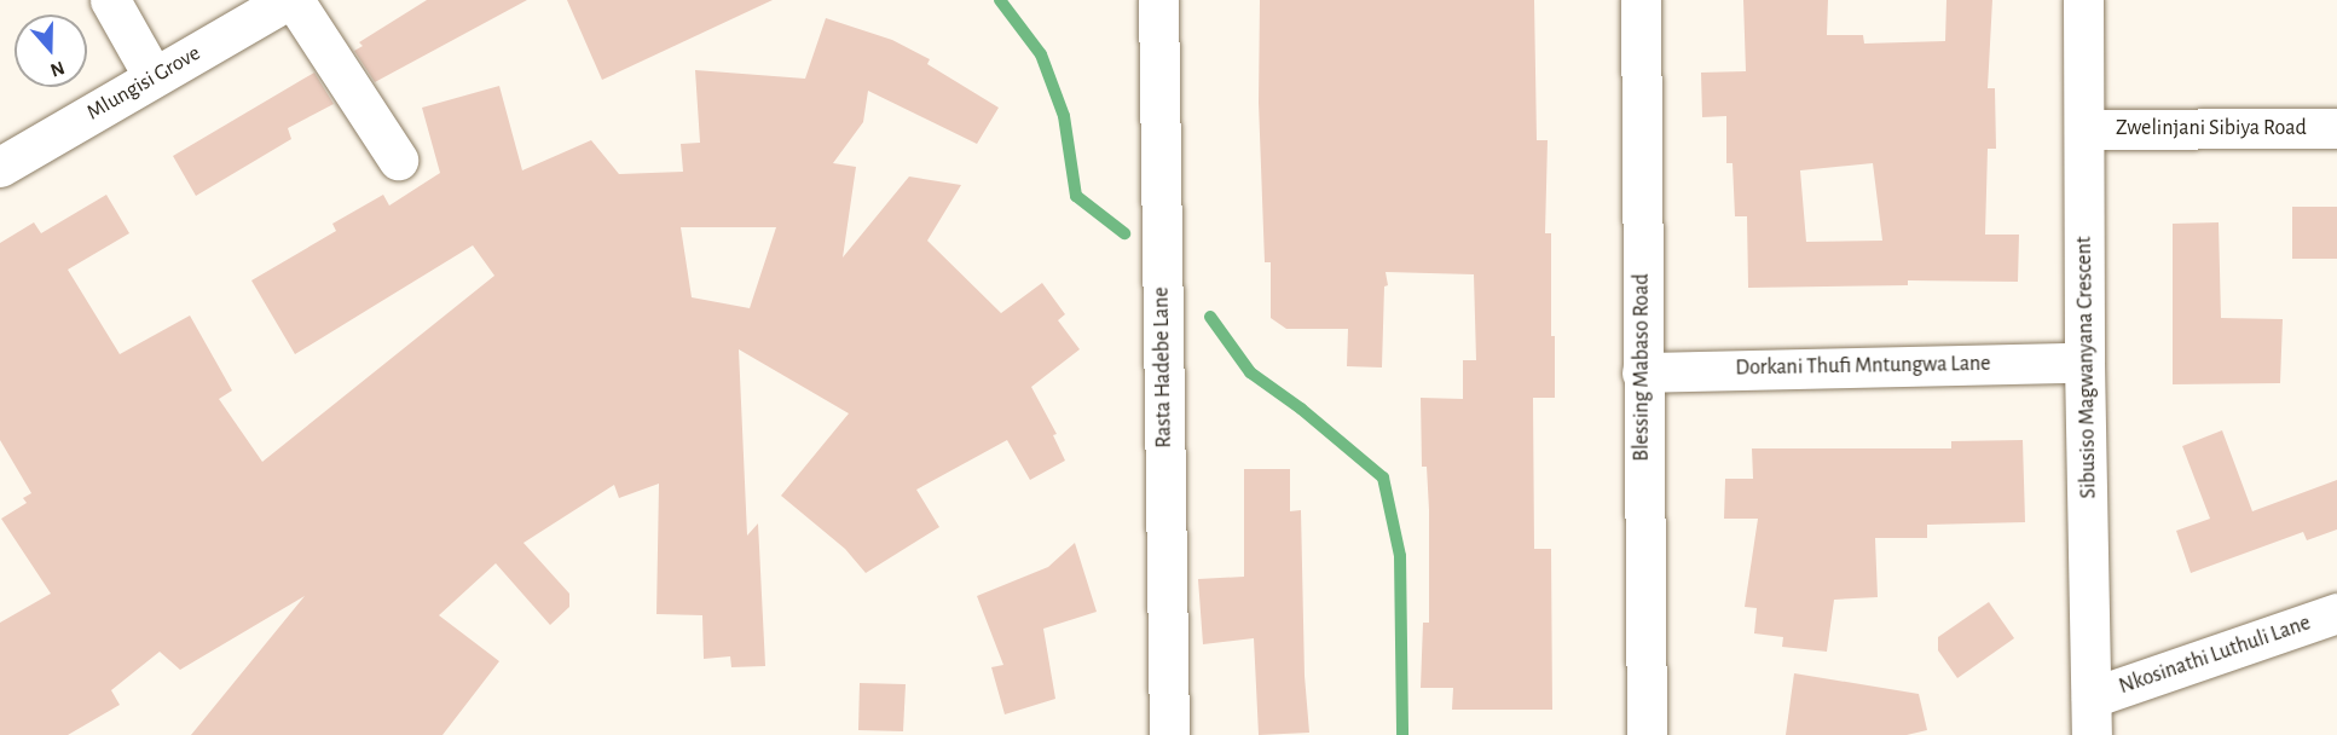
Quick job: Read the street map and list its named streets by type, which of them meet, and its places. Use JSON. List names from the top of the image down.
{
  "streets": {
    "street": [
      "Mlungisi Grove",
      "Zwelinjani Sibiya Road",
      "Dorkani Thufi Mntungwa Lane",
      "Rasta Hadebe Lane",
      "Blessing Mabaso Road",
      "Sibusiso Magwanyana Crescent",
      "Nkosinathi Luthuli Lane"
    ]
  },
  "crossings": [
    ["Zwelinjani Sibiya Road", "Sibusiso Magwanyana Crescent"],
    ["Dorkani Thufi Mntungwa Lane", "Blessing Mabaso Road"],
    ["Dorkani Thufi Mntungwa Lane", "Sibusiso Magwanyana Crescent"],
    ["Sibusiso Magwanyana Crescent", "Nkosinathi Luthuli Lane"]
  ],
  "north": "bottom"
}
